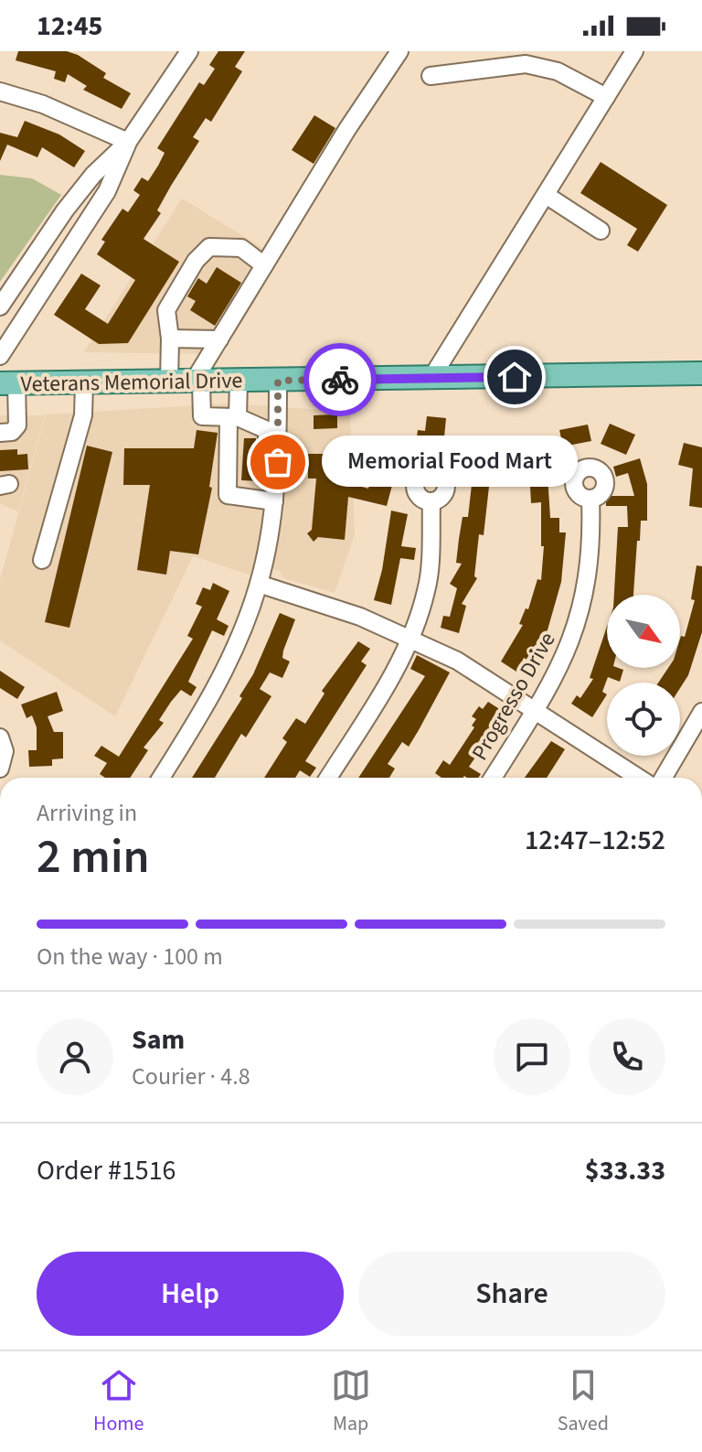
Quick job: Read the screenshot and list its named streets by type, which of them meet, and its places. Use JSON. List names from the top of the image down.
{
  "streets": {
    "main road": ["Veterans Memorial Drive"],
    "street": ["Progresso Drive"]
  },
  "places": ["Memorial Food Mart"],
  "north": "bottom right",
  "page": {
    "status": "12:45",
    "bubble": "Memorial Food Mart",
    "heading": ["2 min", "Arriving in", "12:47–12:52"],
    "panel": [
      "Sam",
      "Courier · 4.8",
      "Order #1516",
      "$33.33"
    ],
    "bar": "On the way · 100 m",
    "buttons": ["Help", "Share"],
    "tabs": ["Home", "Map", "Saved"]
  }
}
